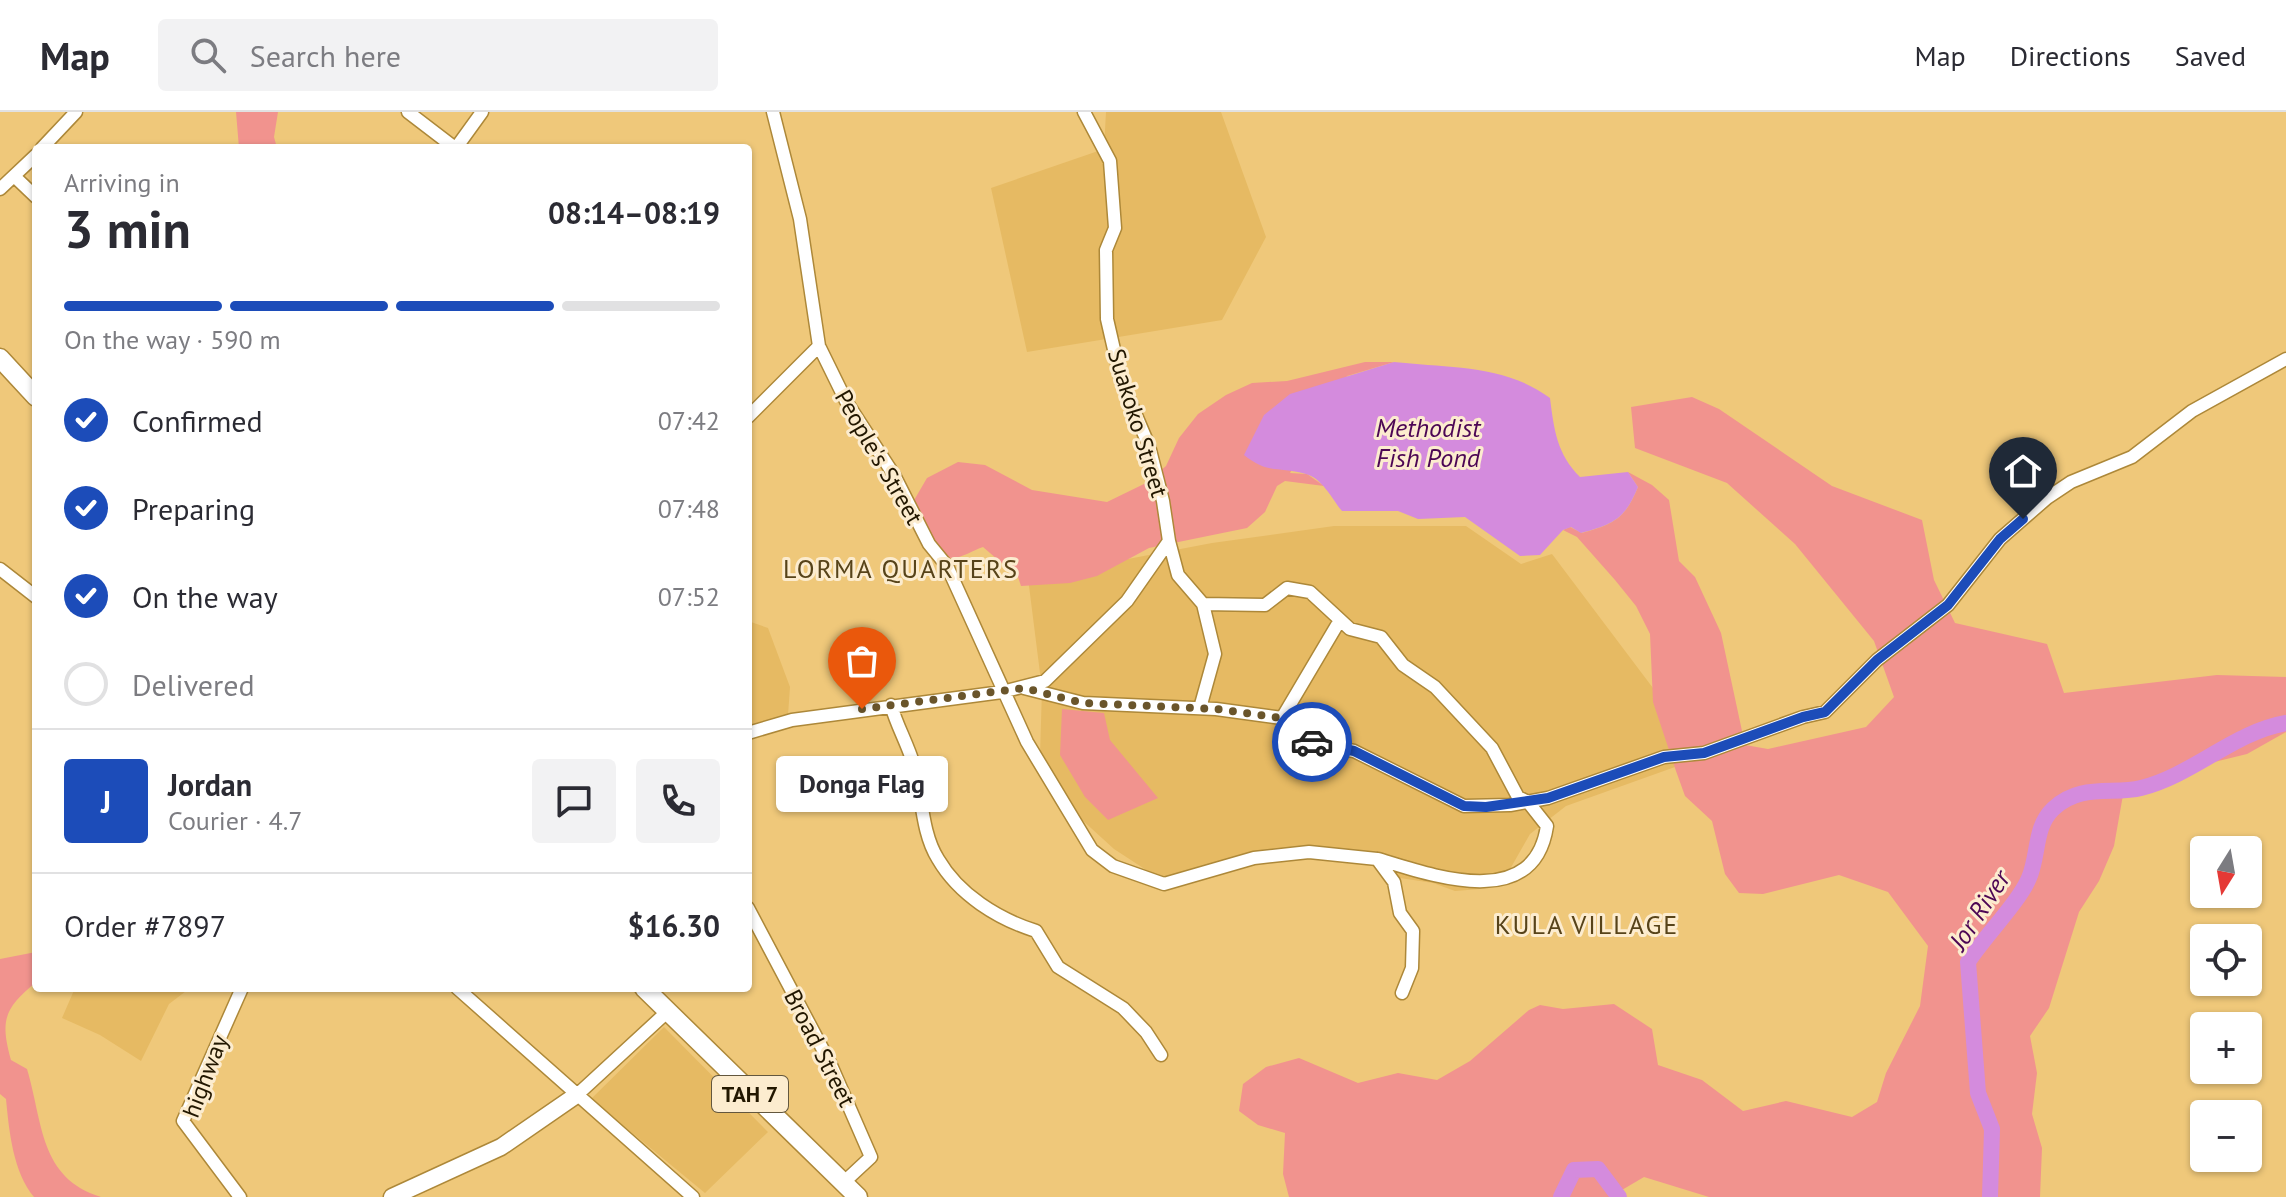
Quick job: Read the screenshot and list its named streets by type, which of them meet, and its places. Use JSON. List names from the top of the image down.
{
  "streets": {
    "highway": ["TAH 7"],
    "street": [
      "Suakoko Street",
      "People's Street",
      "Broad Street",
      "highway"
    ]
  },
  "crossings": [
    ["Suakoko Street", "People's Street"]
  ],
  "districts": ["LORMA QUARTERS", "KULA VILLAGE"],
  "water": ["Methodist Fish Pond", "Jor River"],
  "places": ["Donga Flag"],
  "north": "bottom",
  "page": {
    "header": "Map",
    "search": "Search here",
    "nav": ["Map", "Directions", "Saved"],
    "heading": ["3 min", "Arriving in", "08:14–08:19"],
    "panel": [
      "Jordan",
      "Courier · 4.7",
      "Order #7897",
      "$16.30"
    ],
    "bar": "On the way · 590 m",
    "list": [
      ["Confirmed", "07:42"],
      ["Preparing", "07:48"],
      ["On the way", "07:52"],
      "Delivered"
    ],
    "bubble": "Donga Flag",
    "round": "J",
    "map_buttons": ["+", "−"]
  }
}
